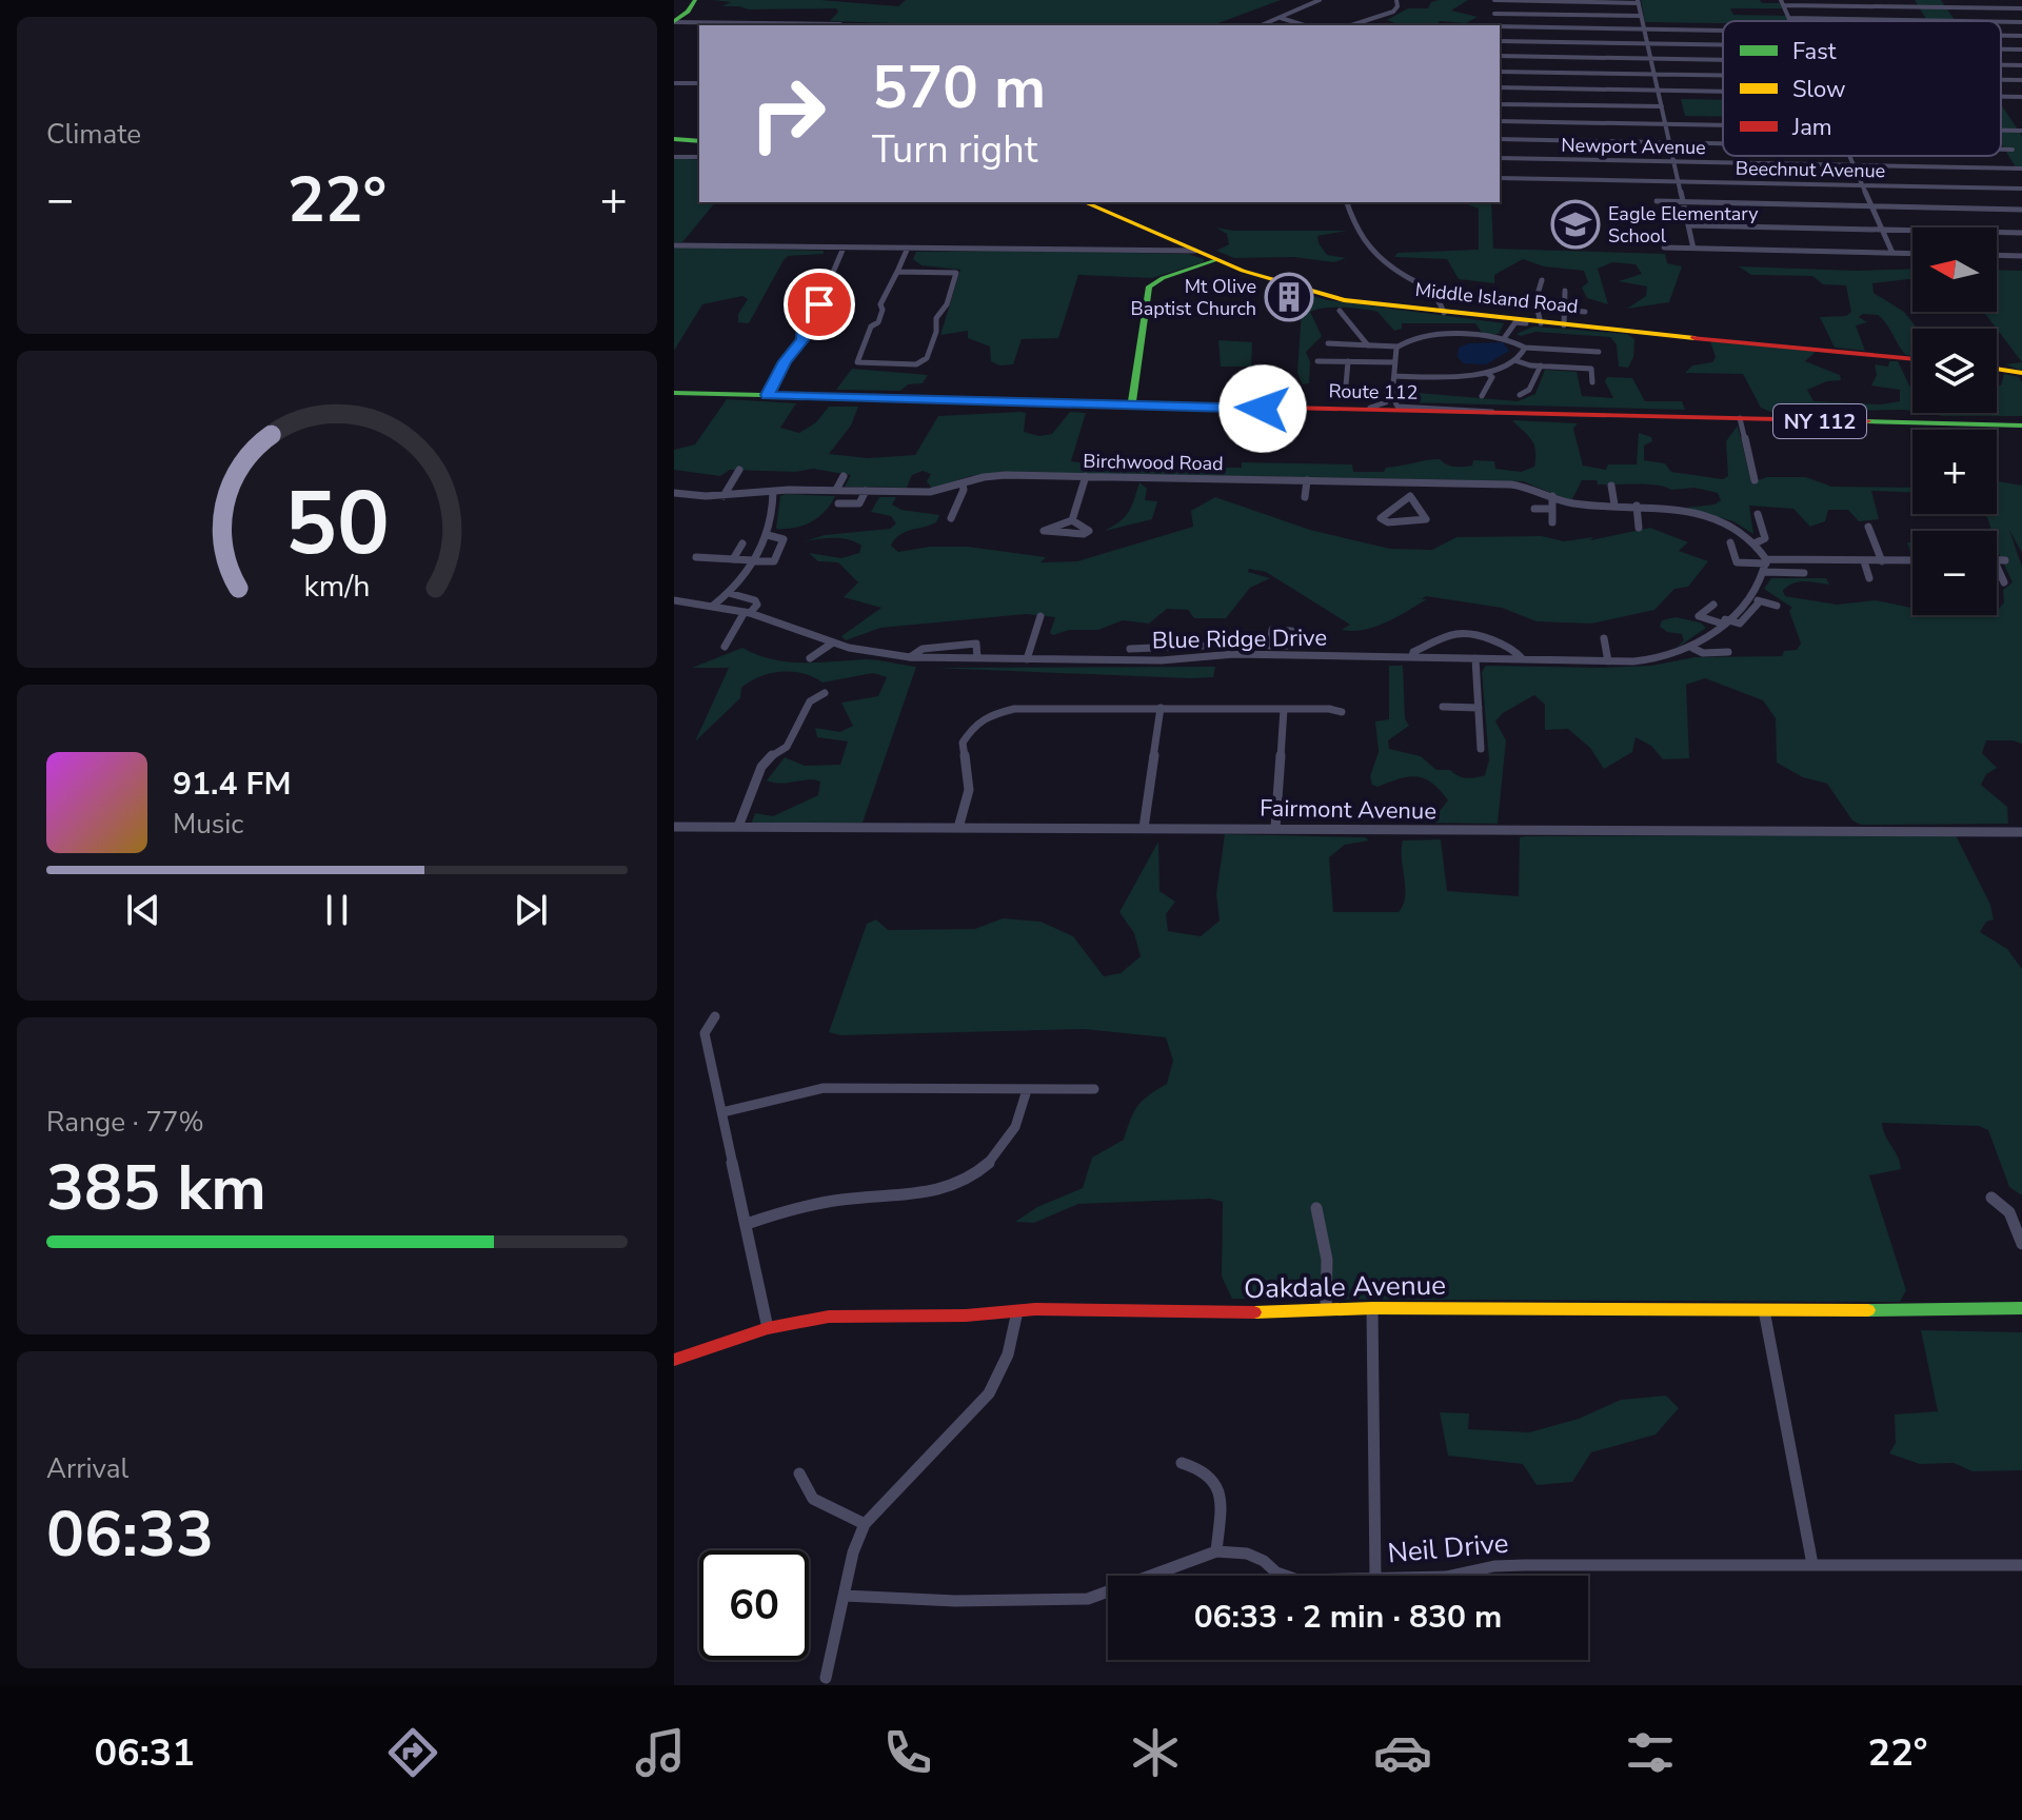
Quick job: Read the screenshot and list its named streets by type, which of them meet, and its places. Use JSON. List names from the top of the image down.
{
  "streets": {
    "street": [
      "Newport Avenue",
      "Beechnut Avenue",
      "Middle Island Road",
      "Route 112",
      "NY 112",
      "Birchwood Road",
      "Blue Ridge Drive",
      "Fairmont Avenue",
      "Oakdale Avenue",
      "Neil Drive"
    ]
  },
  "crossings": [
    ["Birchwood Road", "Blue Ridge Drive"]
  ],
  "places": {
    "school or university": ["Eagle Elementary School"],
    "building": ["Mt Olive Baptist Church"]
  },
  "legend": ["Fast", "Slow", "Jam"],
  "north": "left",
  "page": {
    "tile": [
      "Climate",
      ["Range · 77%", "385 km"],
      ["Arrival", "06:33"]
    ],
    "turn": ["570 m", "Turn right"],
    "heat": ["−", "22°", "+"],
    "map_buttons": ["+", "−"],
    "song": ["91.4 FM", "Music"],
    "limit": "60",
    "trip": "06:33 · 2 min · 830 m",
    "tabs": ["06:31", "22°"],
    "gauge": ["50", "km/h"]
  }
}
